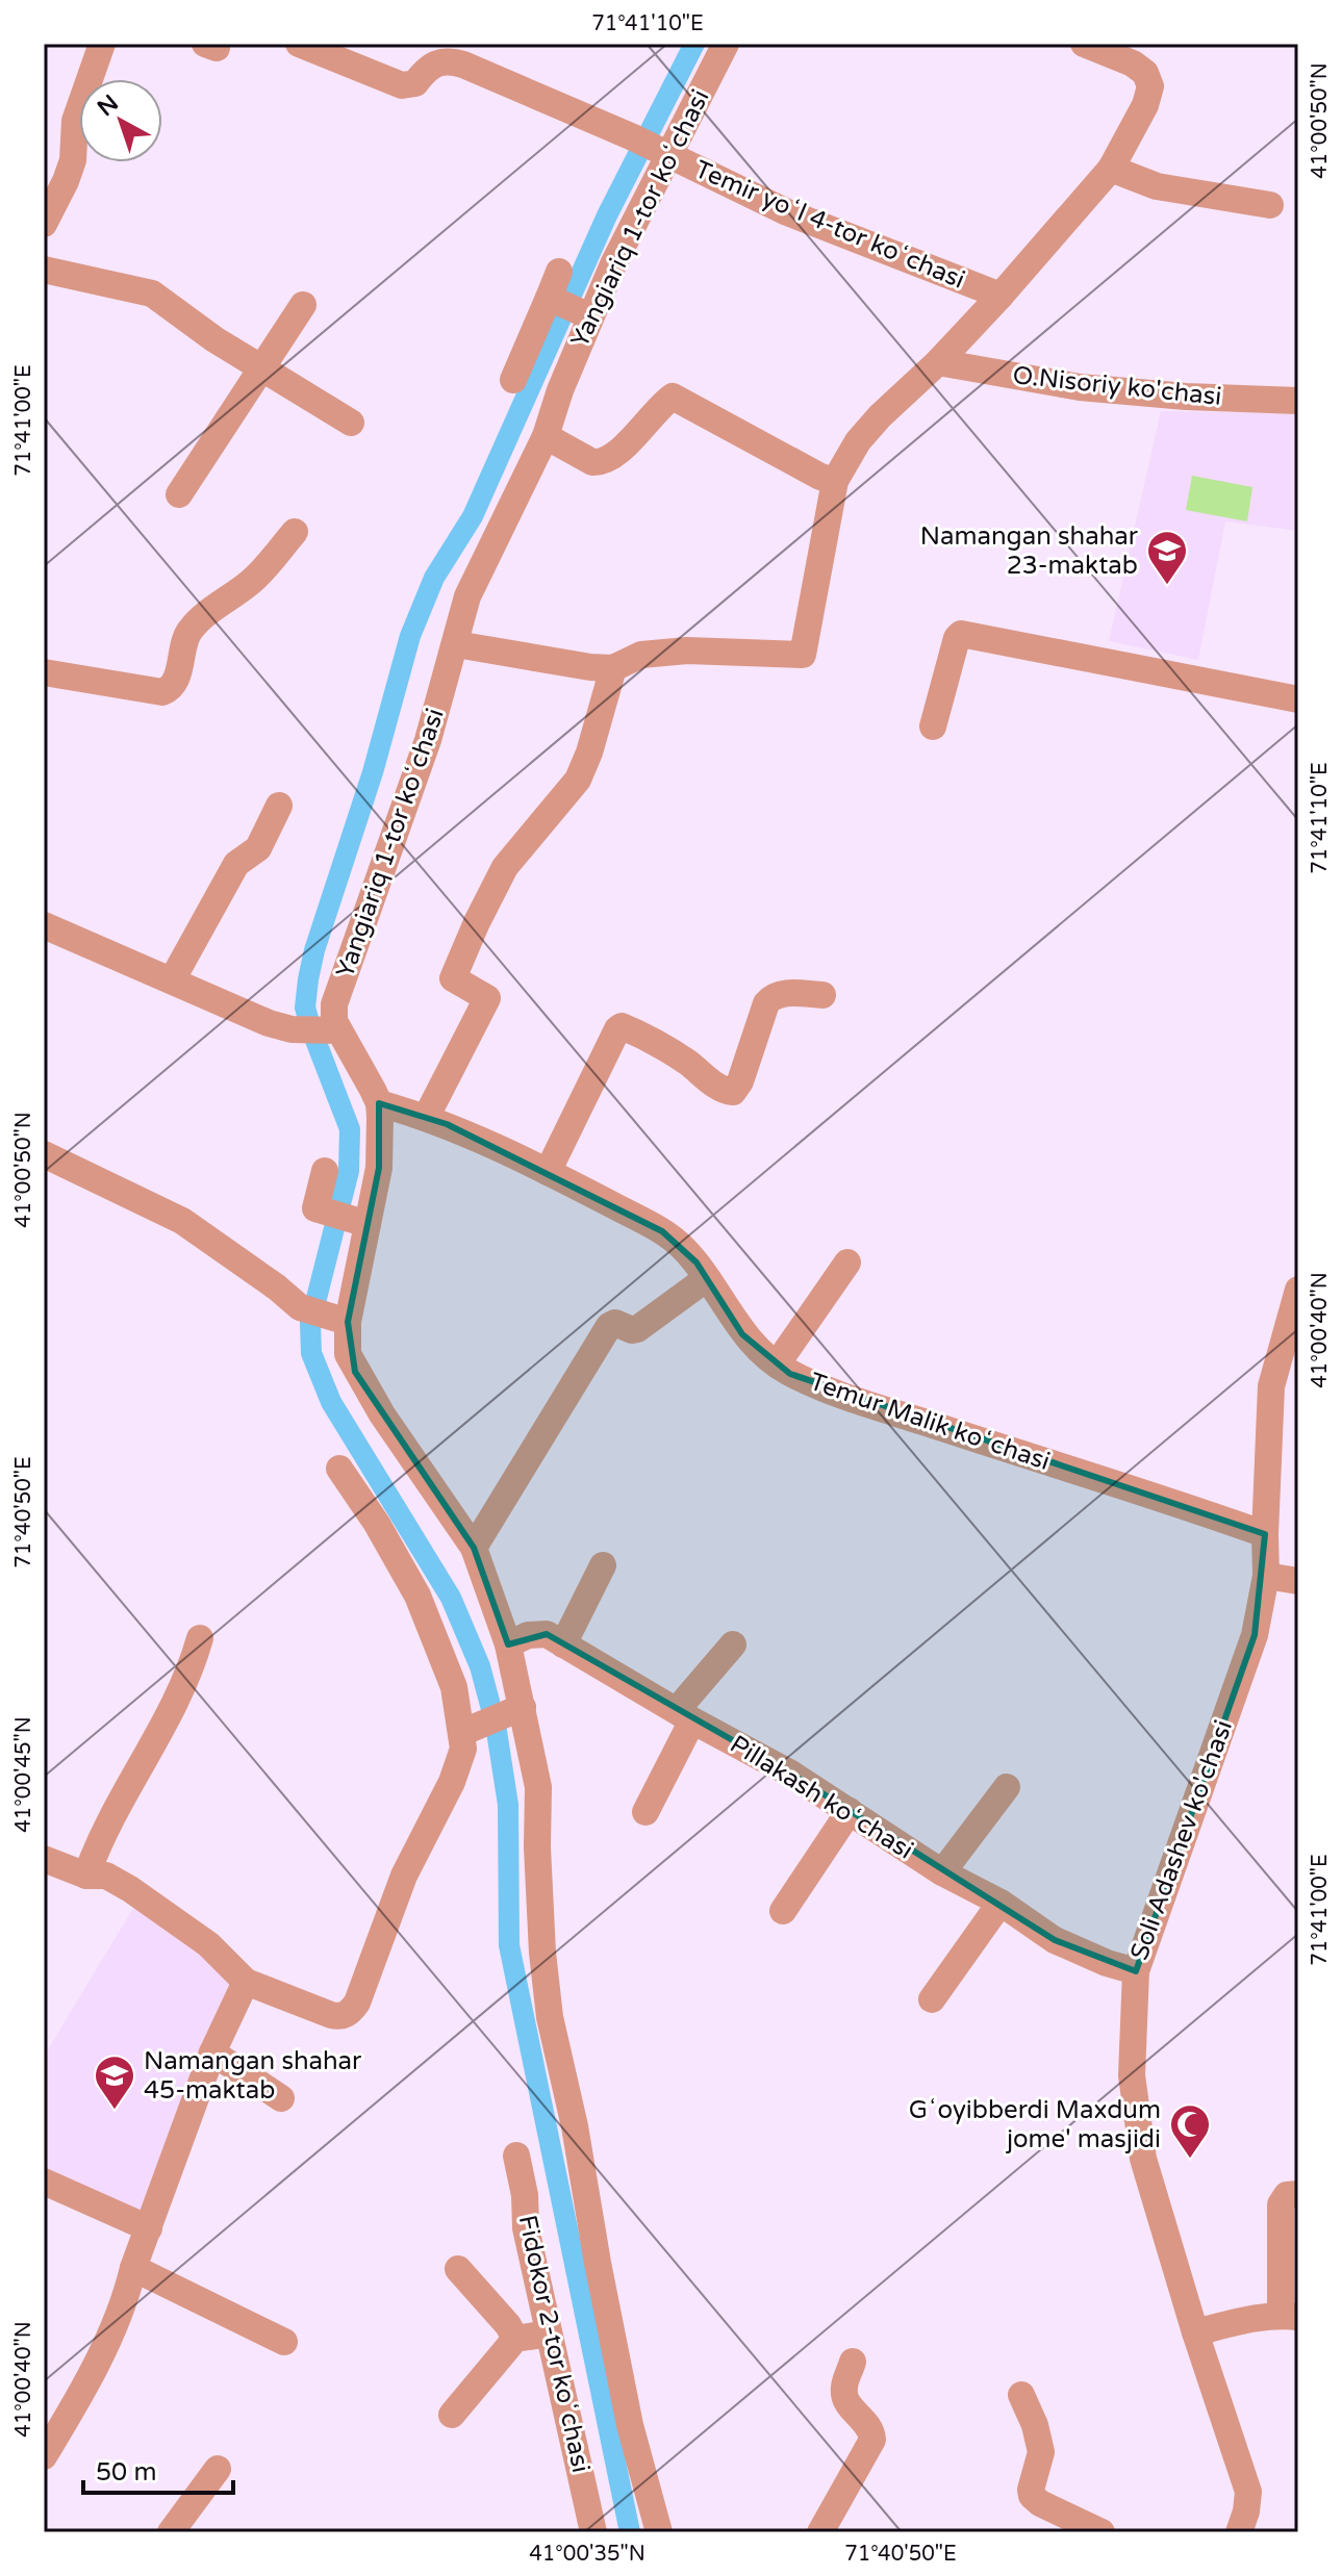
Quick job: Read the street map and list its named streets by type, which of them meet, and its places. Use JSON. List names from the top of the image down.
{
  "streets": {
    "street": [
      "Yangiariq 1-tor koʻchasi",
      "Temir yoʻl 4-tor koʻchasi",
      "O.Nisoriy ko'chasi",
      "Temur Malik koʻchasi",
      "Pillakash koʻchasi",
      "Soli Adashev ko'chasi",
      "Fidokor 2-tor koʻchasi"
    ]
  },
  "crossings": [
    ["Yangiariq 1-tor koʻchasi", "Temir yoʻl 4-tor koʻchasi"],
    ["Temur Malik koʻchasi", "Soli Adashev ko'chasi"],
    ["Pillakash koʻchasi", "Soli Adashev ko'chasi"]
  ],
  "places": {
    "school or university": ["Namangan shahar 23-maktab", "Namangan shahar 45-maktab"],
    "mosque": ["Gʻoyibberdi Maxdum jome' masjidi"]
  },
  "scale_bar": "50 m",
  "north": "top left",
  "coordinates": [
    "71°41'10\"E",
    "41°00'50\"N",
    "71°41'00\"E",
    "41°00'40\"N",
    "71°40'50\"E",
    "41°00'45\"N",
    "41°00'35\"N"
  ]
}
